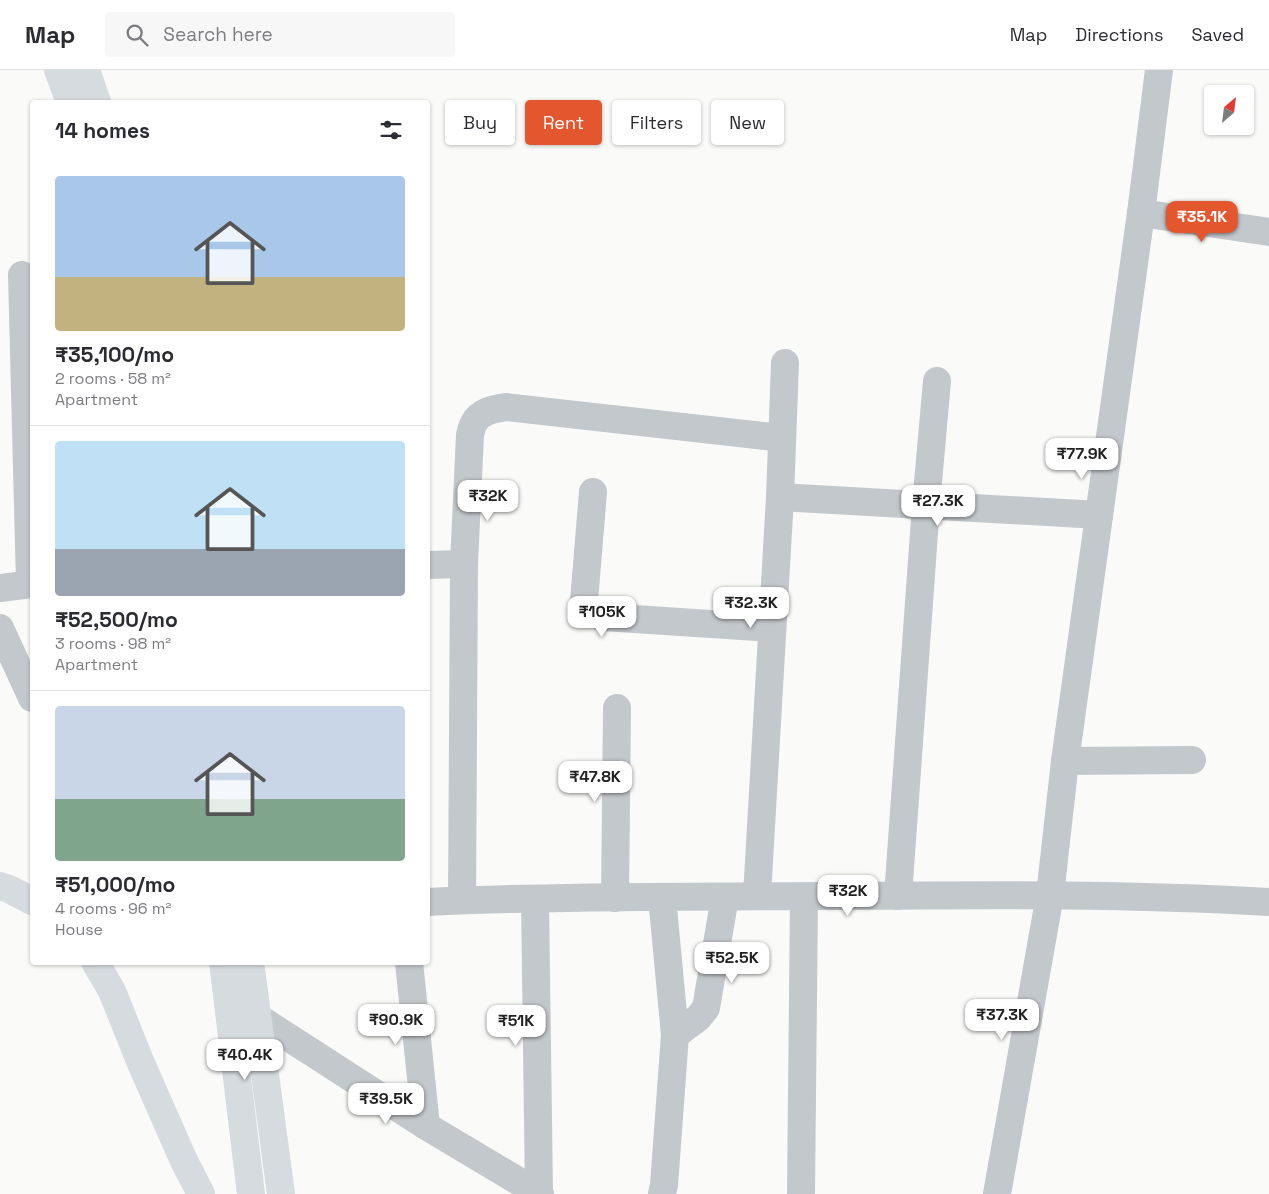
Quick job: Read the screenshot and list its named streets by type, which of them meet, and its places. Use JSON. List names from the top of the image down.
{
  "north": "top right",
  "page": {
    "header": "Map",
    "search": "Search here",
    "nav": ["Map", "Directions", "Saved"],
    "chip": [
      "Buy",
      "Rent",
      "Filters",
      "New"
    ],
    "heading": "14 homes",
    "list": [
      {
        "name": "₹35,100/mo",
        "note": "2 rooms · 58 m² · Apartment"
      },
      {
        "name": "₹52,500/mo",
        "note": "3 rooms · 98 m² · Apartment"
      },
      {
        "name": "₹51,000/mo",
        "note": "4 rooms · 96 m² · House"
      }
    ],
    "price": [
      "₹35.1K",
      "₹77.9K",
      "₹32K",
      "₹27.3K",
      "₹32.3K",
      "₹105K",
      "₹47.8K",
      "₹32K",
      "₹52.5K",
      "₹37.3K",
      "₹90.9K",
      "₹51K",
      "₹40.4K",
      "₹39.5K"
    ]
  }
}
